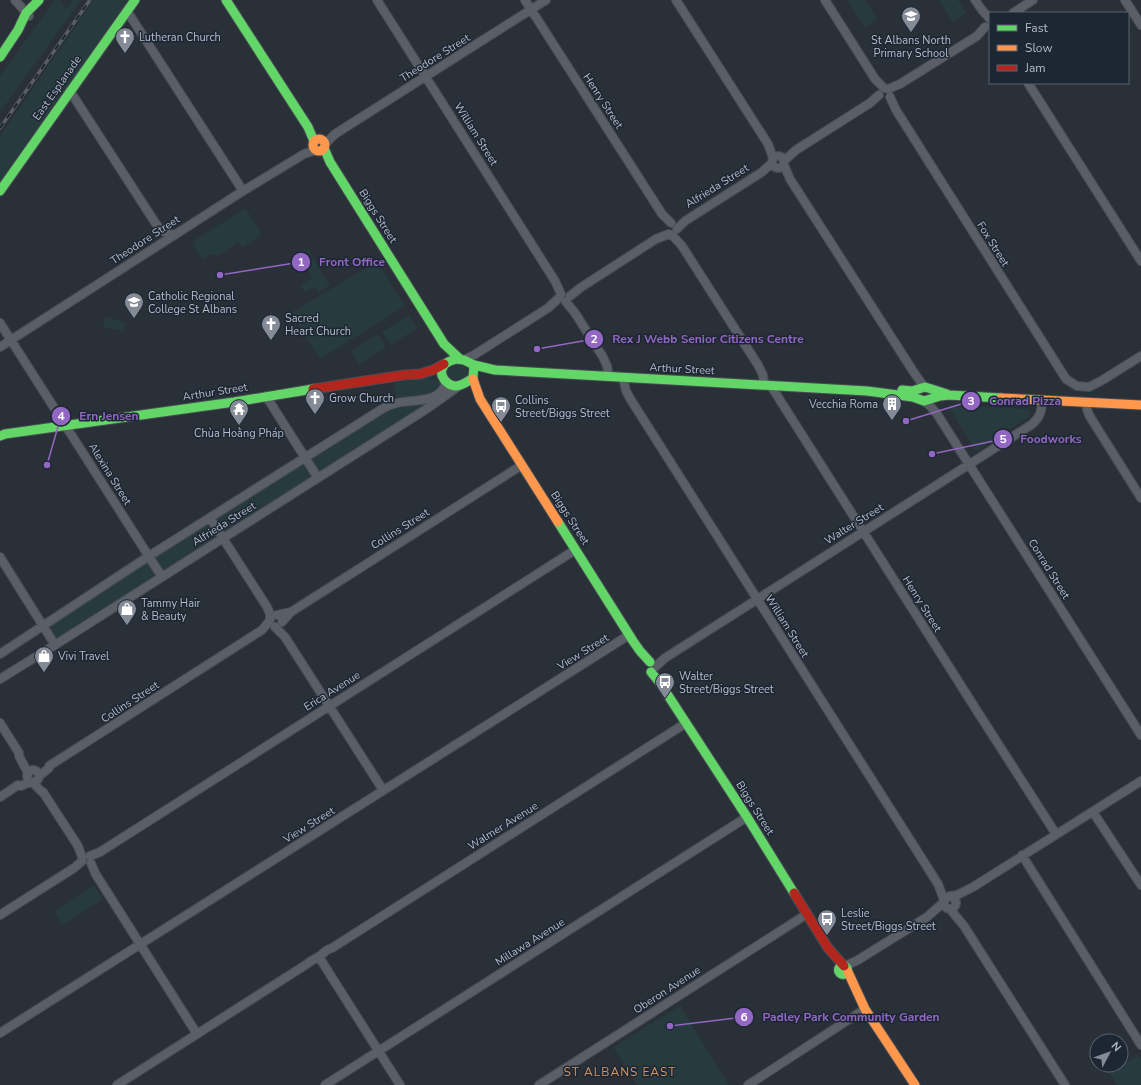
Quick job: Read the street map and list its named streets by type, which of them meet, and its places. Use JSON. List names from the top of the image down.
{
  "streets": {
    "street": [
      "Theodore Street",
      "East Esplanade",
      "Henry Street",
      "William Street",
      "Alfrieda Street",
      "Biggs Street",
      "Fox Street",
      "Arthur Street",
      "Alexina Street",
      "Walter Street",
      "Collins Street",
      "Conrad Street",
      "View Street",
      "Erica Avenue",
      "Walmer Avenue",
      "Millawa Avenue",
      "Oberon Avenue"
    ]
  },
  "crossings": [
    ["Theodore Street", "Henry Street"],
    ["Theodore Street", "William Street"],
    ["Theodore Street", "Biggs Street"],
    ["Theodore Street", "Alexina Street"],
    ["Henry Street", "Alfrieda Street"],
    ["Henry Street", "Arthur Street"],
    ["Henry Street", "Walter Street"],
    ["William Street", "Alfrieda Street"],
    ["William Street", "Arthur Street"],
    ["William Street", "Walter Street"],
    ["Alfrieda Street", "Biggs Street"],
    ["Alfrieda Street", "Fox Street"],
    ["Alfrieda Street", "Arthur Street"],
    ["Alfrieda Street", "Alexina Street"],
    ["Biggs Street", "Arthur Street"],
    ["Biggs Street", "Walter Street"],
    ["Biggs Street", "Collins Street"],
    ["Biggs Street", "View Street"],
    ["Biggs Street", "Erica Avenue"],
    ["Biggs Street", "Walmer Avenue"],
    ["Biggs Street", "Millawa Avenue"],
    ["Biggs Street", "Oberon Avenue"],
    ["Arthur Street", "Alexina Street"],
    ["Arthur Street", "Walter Street"],
    ["Arthur Street", "Conrad Street"],
    ["Walter Street", "Conrad Street"]
  ],
  "districts": ["ST ALBANS EAST"],
  "places": {
    "school or university": ["St Albans North Primary School", "Catholic Regional College St Albans"],
    "church": ["Lutheran Church", "Sacred Heart Church", "Grow Church"],
    "other": [
      "Front Office",
      "Rex J Webb Senior Citizens Centre",
      "Conrad Pizza",
      "Foodworks",
      "Ern Jensen",
      "Padley Park Community Garden"
    ],
    "building": ["Vecchia Roma"],
    "bus stop": ["Collins Street/Biggs Street", "Walter Street/Biggs Street", "Leslie Street/Biggs Street"],
    "temple": ["Chùa Hoằng Pháp"],
    "shop": ["Tammy Hair & Beauty", "Vivi Travel"]
  },
  "legend": ["Fast", "Slow", "Jam"],
  "north": "top right"
}
